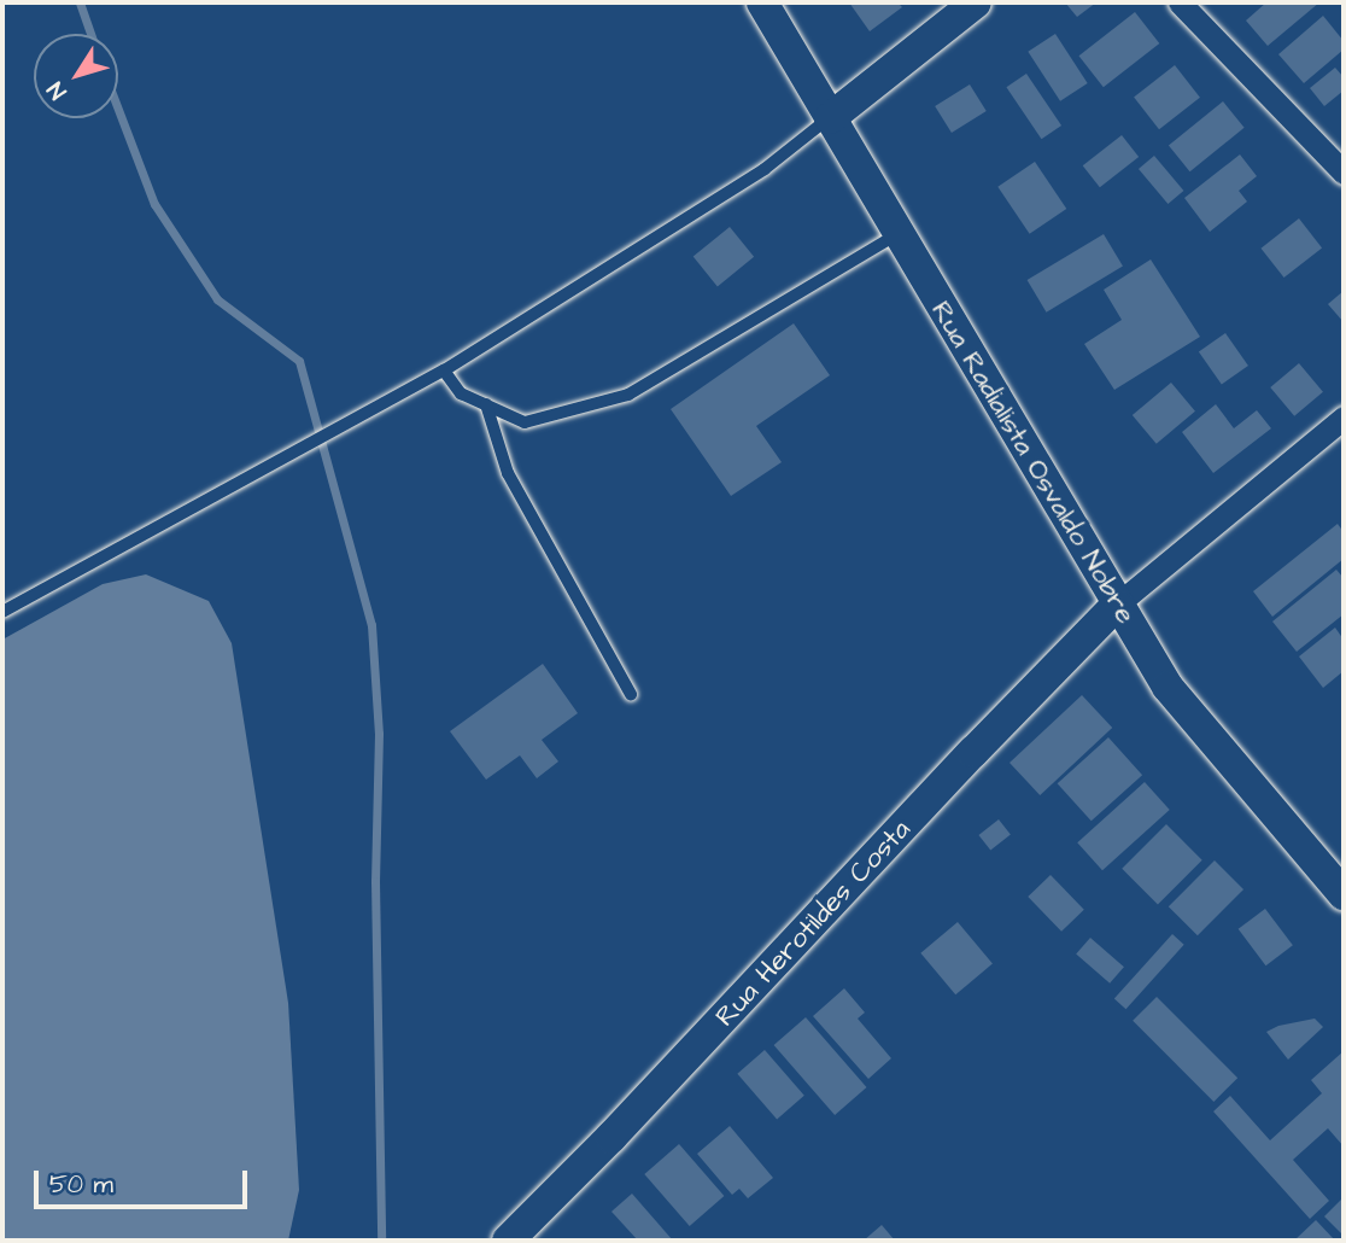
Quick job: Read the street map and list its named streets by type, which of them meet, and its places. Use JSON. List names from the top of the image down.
{
  "streets": {
    "street": ["Rua Radialista Osvaldo Nobre", "Rua Herotildes Costa"]
  },
  "crossings": [
    ["Rua Radialista Osvaldo Nobre", "Rua Herotildes Costa"]
  ],
  "scale_bar": "50 m",
  "north": "bottom left"
}
